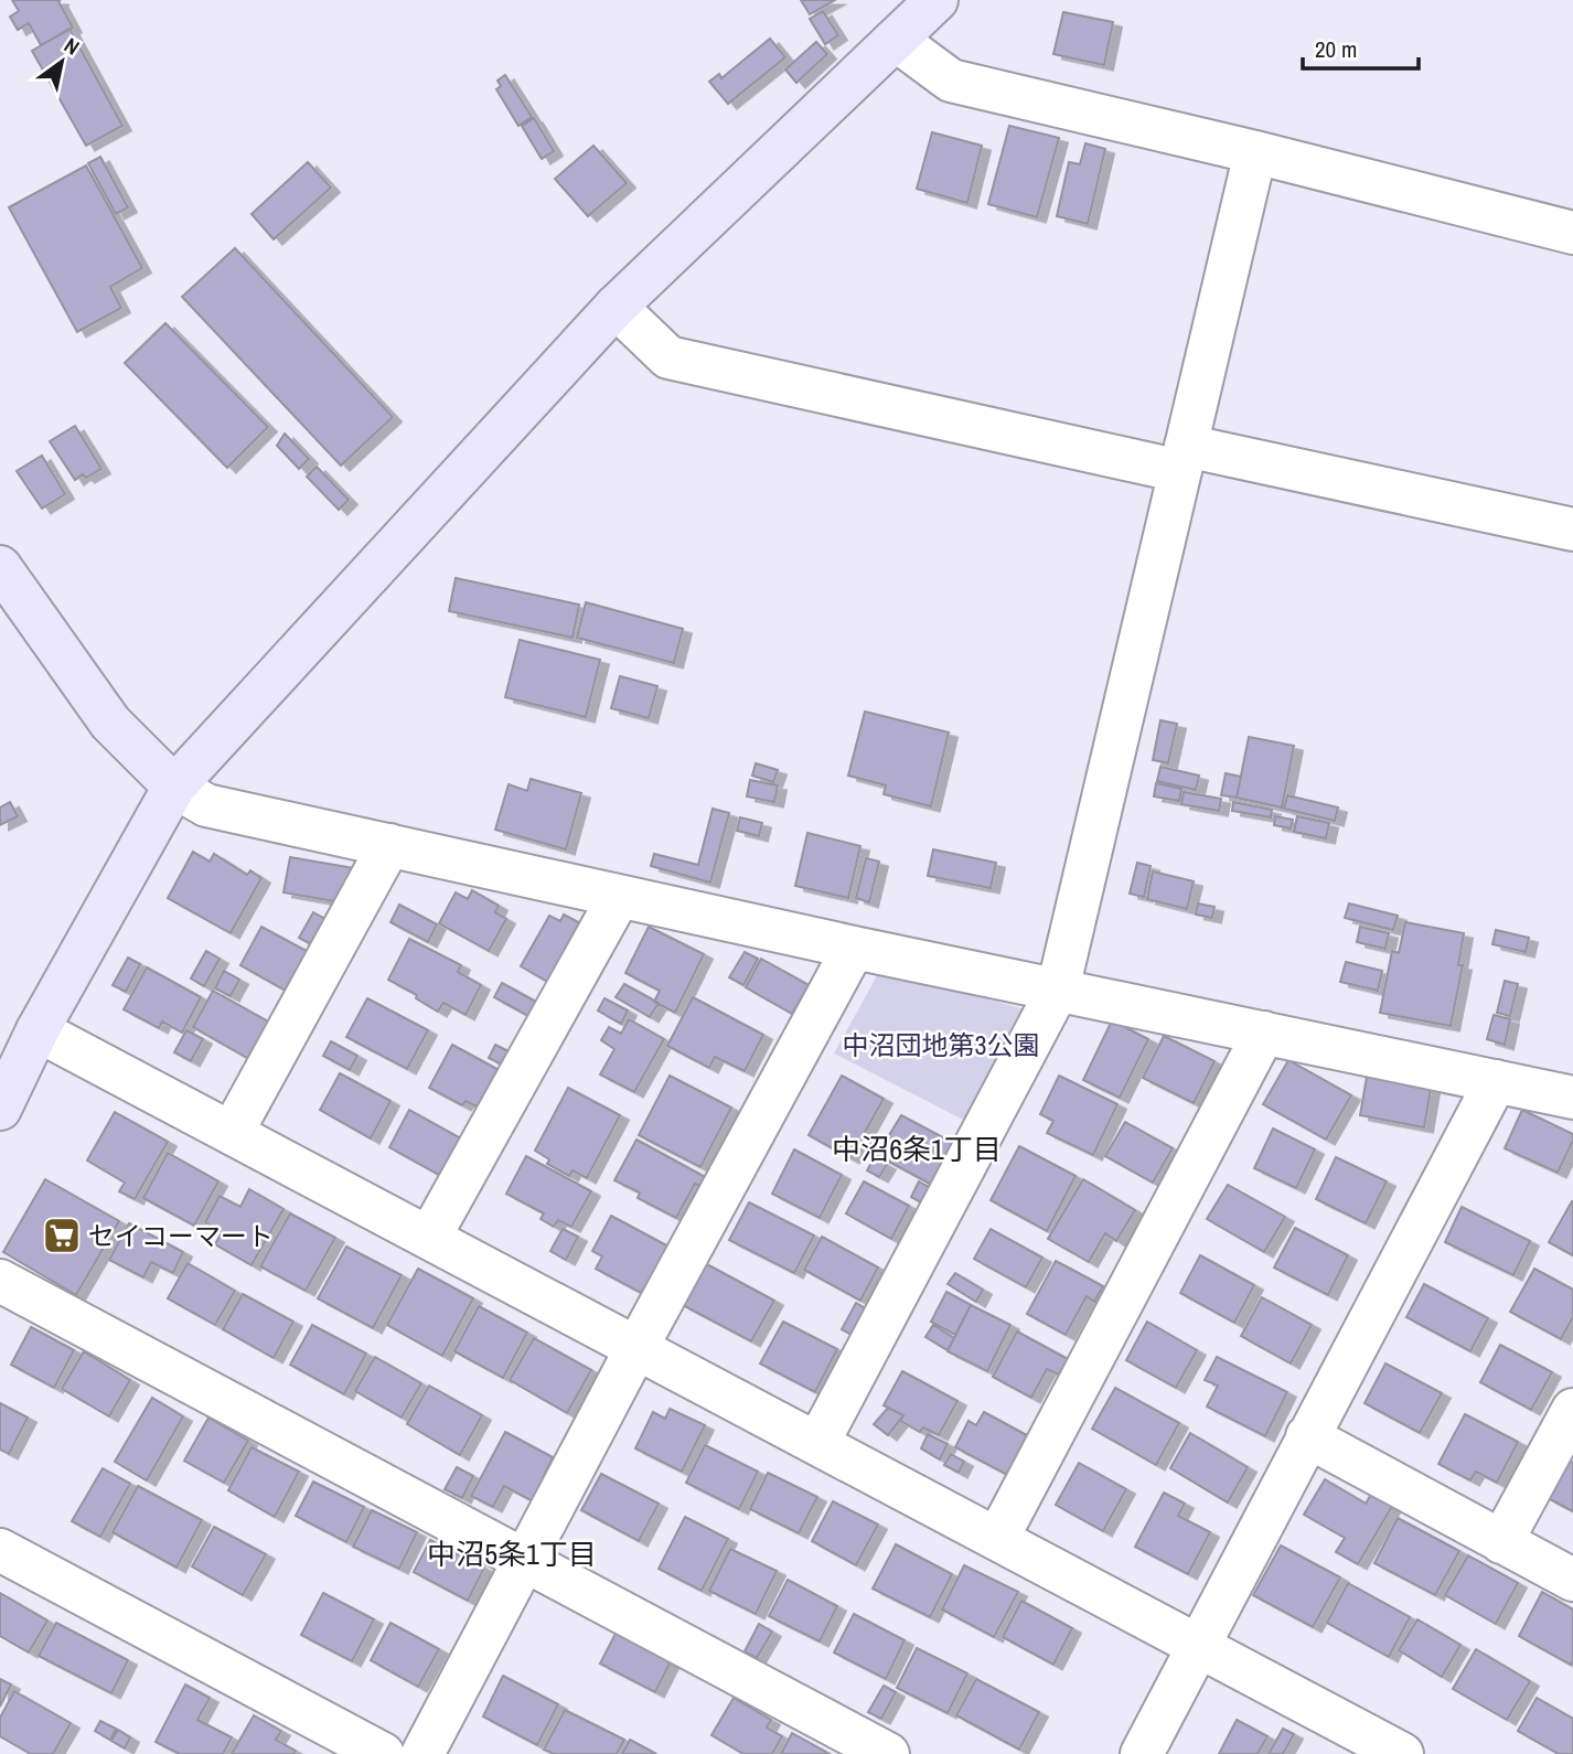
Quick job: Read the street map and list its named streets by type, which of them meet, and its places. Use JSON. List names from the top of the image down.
{
  "districts": ["中沼6条1丁目", "中沼5条1丁目"],
  "parks": ["中沼団地第3公園"],
  "places": {
    "supermarket": ["セイコーマート"]
  },
  "scale_bar": "20 m",
  "north": "top right"
}
